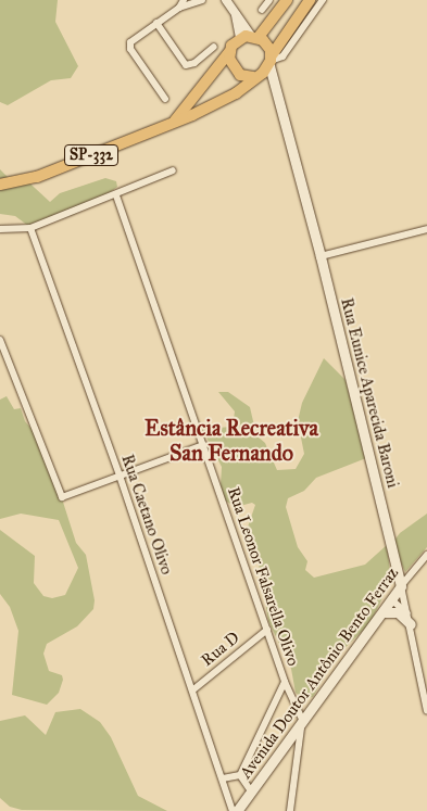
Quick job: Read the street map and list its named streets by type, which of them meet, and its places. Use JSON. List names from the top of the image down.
{
  "streets": {
    "main road": ["SP-332", "Rua Eunice Aparecida Baroni", "Avenida Doutor Antônio Bento Ferraz"],
    "street": ["Rua Caetano Olivo", "Rua Leonor Falsarella Olivo", "Rua D"]
  },
  "crossings": [
    ["SP-332", "Rua Eunice Aparecida Baroni"],
    ["Rua Eunice Aparecida Baroni", "Avenida Doutor Antônio Bento Ferraz"],
    ["Rua Caetano Olivo", "Rua D"],
    ["Rua Leonor Falsarella Olivo", "Rua D"],
    ["Rua Leonor Falsarella Olivo", "Avenida Doutor Antônio Bento Ferraz"]
  ],
  "districts": ["Estância Recreativa San Fernando"]
}
